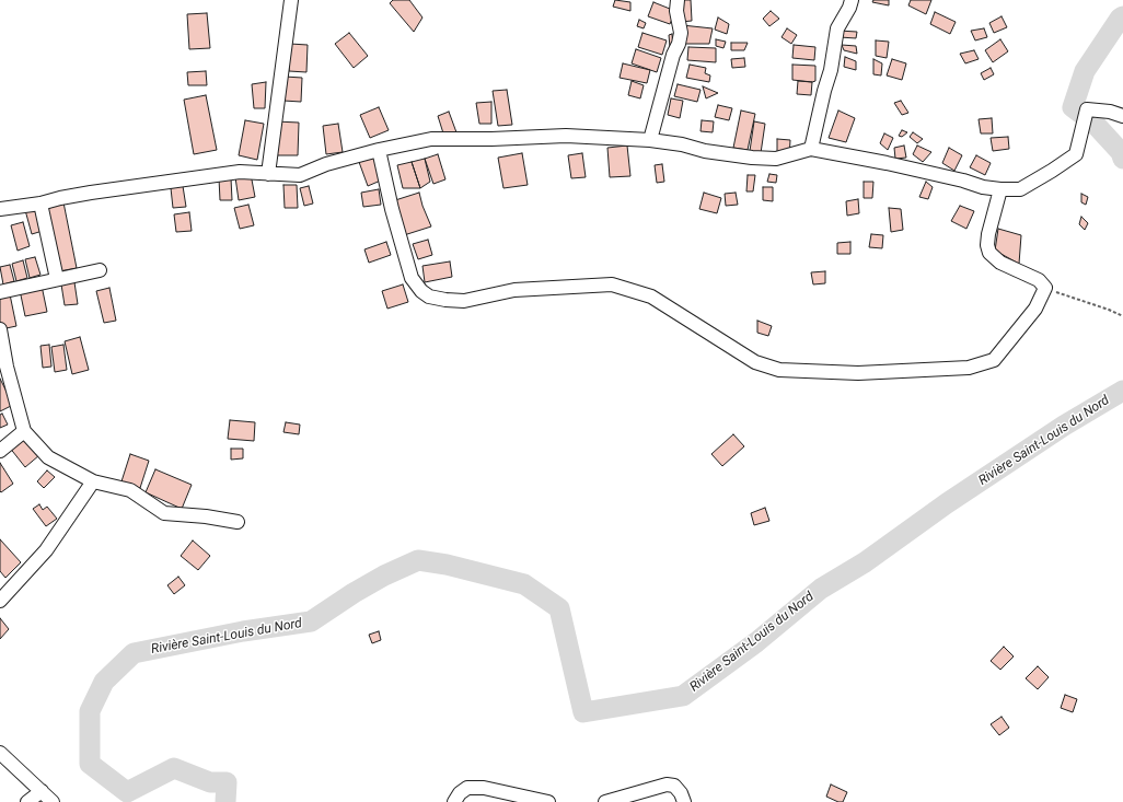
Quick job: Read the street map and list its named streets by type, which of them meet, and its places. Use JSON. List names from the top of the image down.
{
  "water": ["Rivière Saint-Louis du Nord"]
}
